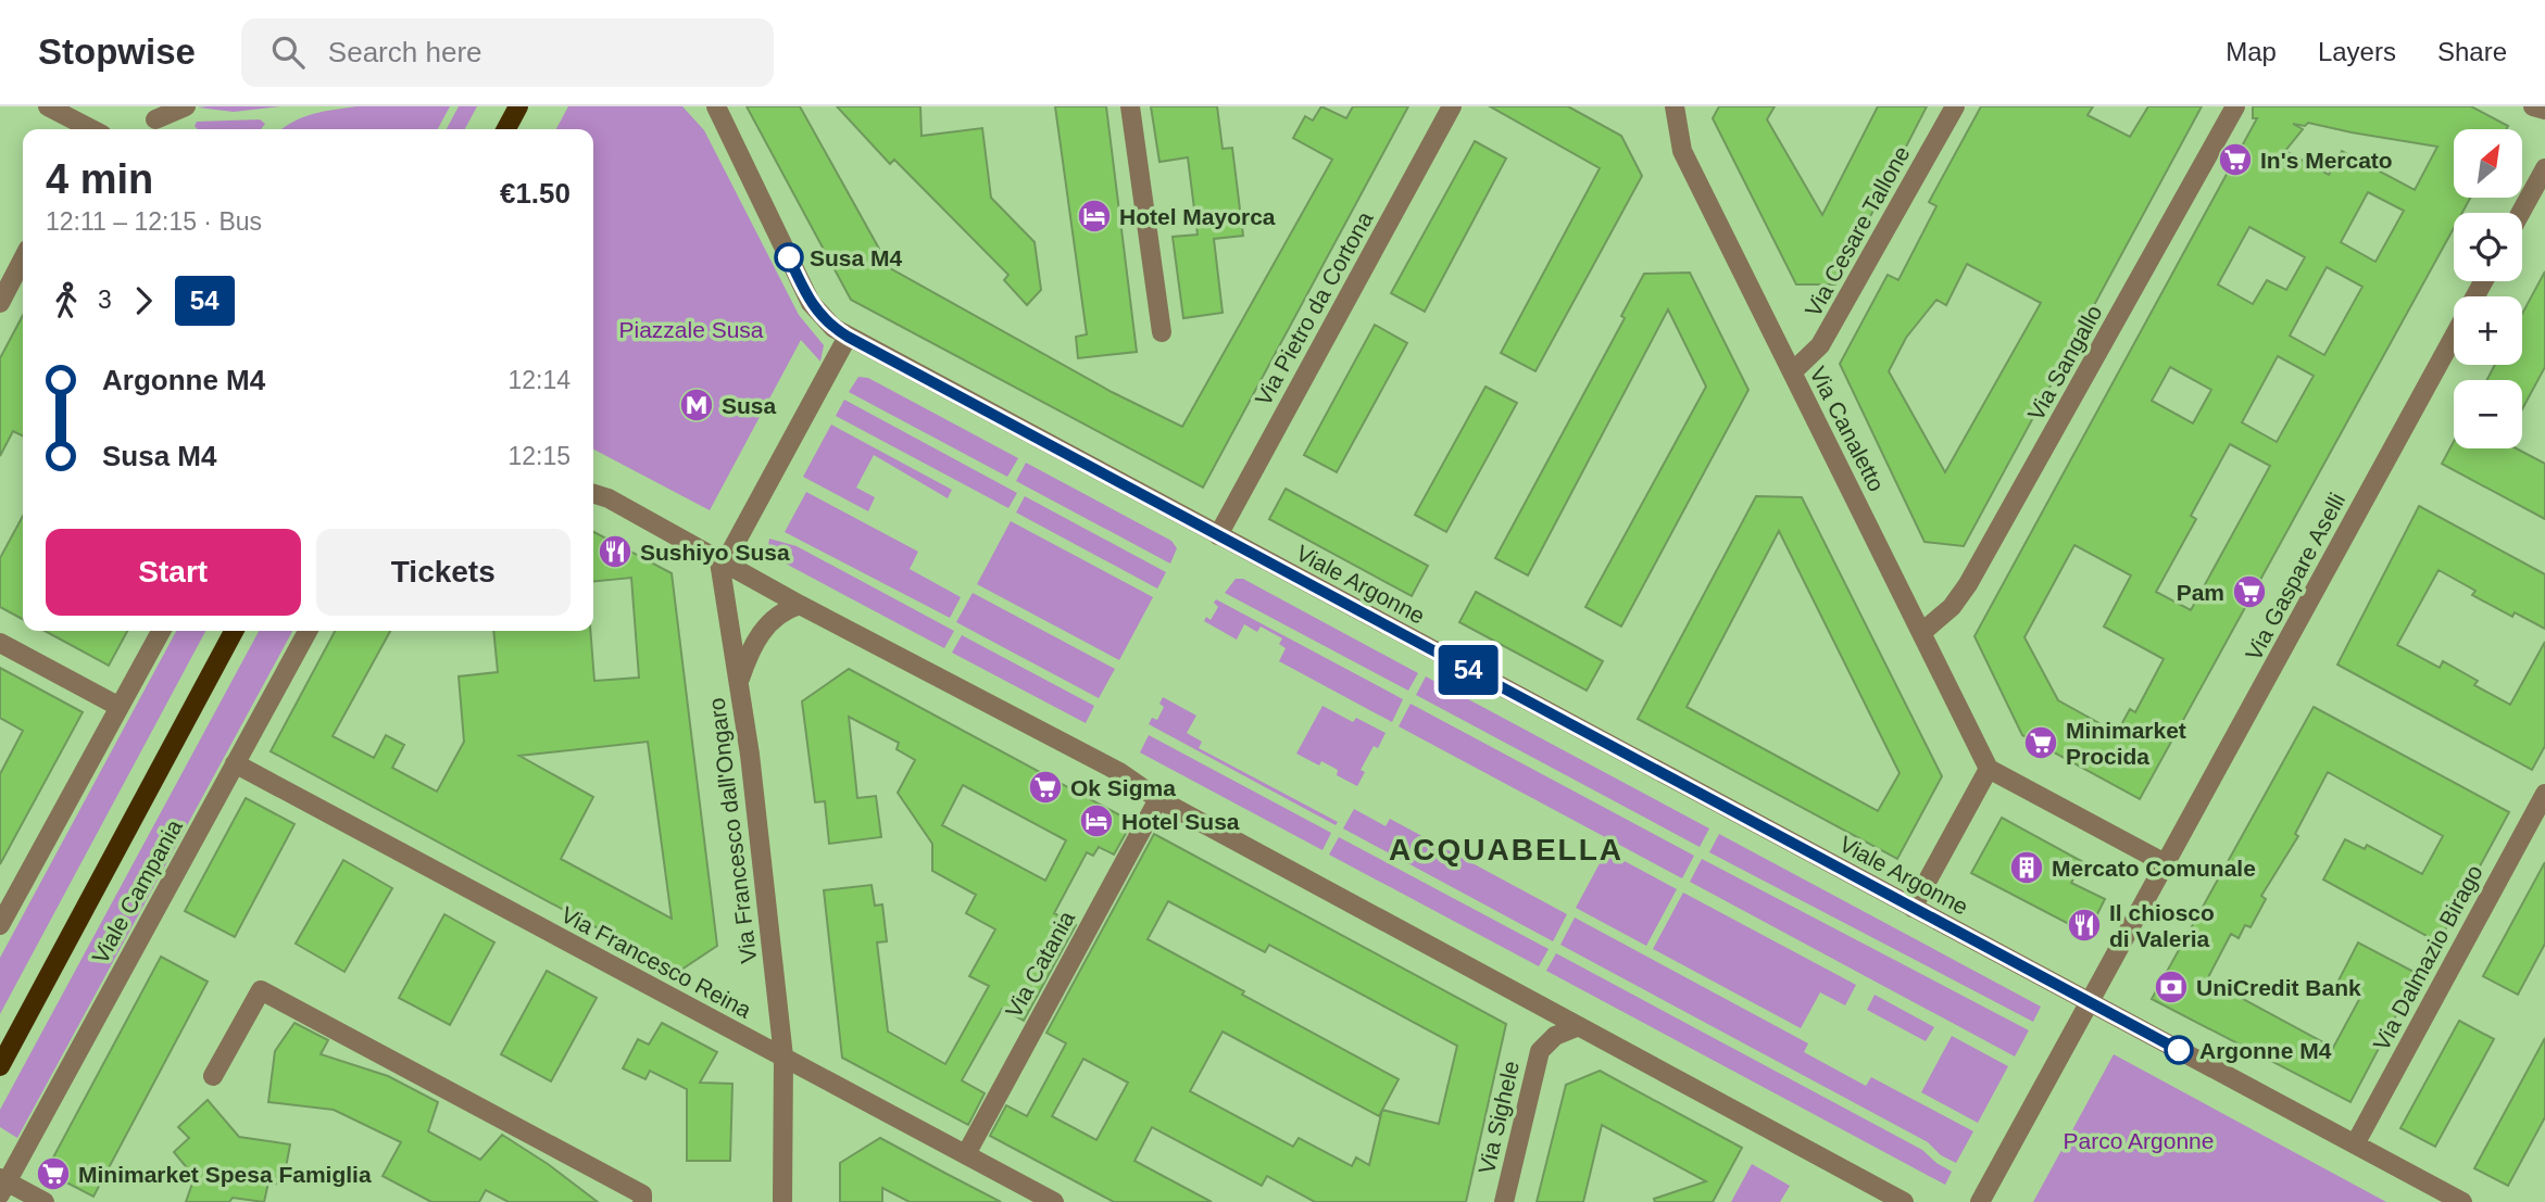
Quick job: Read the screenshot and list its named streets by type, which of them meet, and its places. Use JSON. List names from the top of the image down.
{
  "streets": {
    "main road": ["Viale Campania"],
    "street": [
      "Via Cesare Tallone",
      "Via Pietro da Cortona",
      "Via Sangallo",
      "Via Canaletto",
      "Via Gaspare Aselli",
      "Viale Argonne",
      "Via Francesco dall'Ongaro",
      "Via Dalmazio Birago",
      "Via Francesco Reina",
      "Via Catania",
      "Via Sighele"
    ]
  },
  "crossings": [
    ["Via Cesare Tallone", "Via Canaletto"],
    ["Via Pietro da Cortona", "Viale Argonne"],
    ["Via Sangallo", "Via Canaletto"],
    ["Via Gaspare Aselli", "Viale Argonne"],
    ["Viale Argonne", "Via Dalmazio Birago"],
    ["Via Francesco dall'Ongaro", "Via Francesco Reina"],
    ["Viale Campania", "Via Francesco Reina"],
    ["Via Francesco Reina", "Via Catania"]
  ],
  "districts": ["ACQUABELLA"],
  "parks": ["Piazzale Susa", "Parco Argonne"],
  "places": {
    "supermarket": [
      "In's Mercato",
      "Pam",
      "Minimarket Procida",
      "Ok Sigma",
      "Minimarket Spesa Famiglia"
    ],
    "hotel": ["Hotel Mayorca", "Hotel Susa"],
    "other": ["Susa M4", "Argonne M4"],
    "metro station": ["Susa"],
    "restaurant": ["Sushiyo Susa", "Il chiosco di Valeria"],
    "building": ["Mercato Comunale"],
    "bank": ["UniCredit Bank"]
  },
  "lines": ["bus line 54"],
  "north": "top right",
  "page": {
    "header": "Stopwise",
    "search": "Search here",
    "nav": ["Map", "Layers", "Share"],
    "on_map": "54",
    "map_buttons": ["+", "−"],
    "heading": ["4 min", "12:11 – 12:15 · Bus", "€1.50"],
    "legs": ["3", "54"],
    "list": [
      {
        "name": "Argonne M4",
        "value": "12:14"
      },
      {
        "name": "Susa M4",
        "value": "12:15"
      }
    ],
    "buttons": ["Start", "Tickets"]
  }
}
